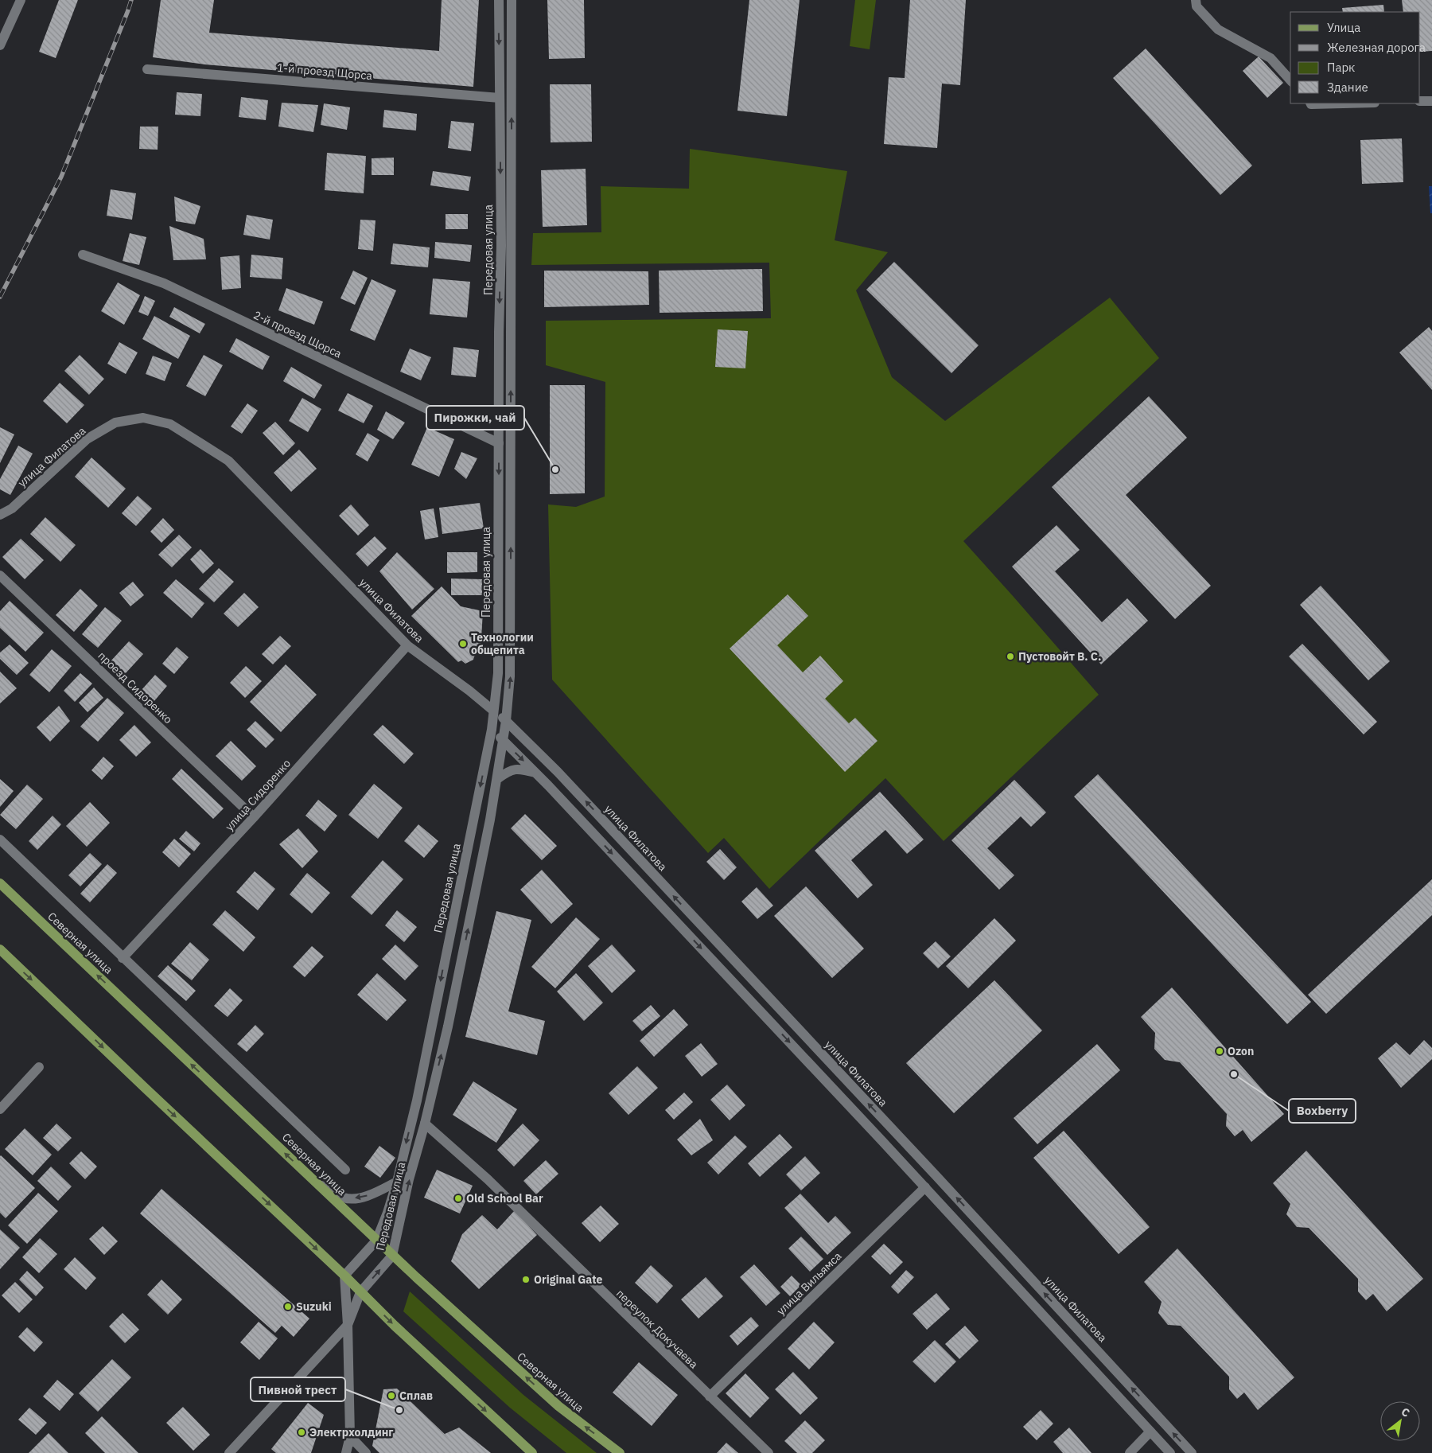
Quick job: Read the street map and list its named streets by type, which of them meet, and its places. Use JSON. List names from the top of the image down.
{
  "streets": {
    "main road": [
      "1-й проезд Щорса",
      "Передовая улица",
      "2-й проезд Щорса",
      "улица Филатова",
      "проезд Сидоренко",
      "улица Сидоренко",
      "Северная улица",
      "улица Вильямса",
      "переулок Докучаева"
    ]
  },
  "crossings": [
    ["1-й проезд Щорса", "Передовая улица"],
    ["Передовая улица", "2-й проезд Щорса"],
    ["Передовая улица", "улица Филатова"],
    ["Передовая улица", "Северная улица"],
    ["Передовая улица", "переулок Докучаева"],
    ["улица Филатова", "улица Сидоренко"],
    ["проезд Сидоренко", "улица Сидоренко"],
    ["улица Вильямса", "переулок Докучаева"]
  ],
  "places": [
    "Пирожки, чай",
    "Технологии общепита",
    "Пустовойт В. С.",
    "Ozon",
    "Boxberry",
    "Old School Bar",
    "Original Gate",
    "Suzuki",
    "Сплав",
    "Пивной трест",
    "Электрхолдинг"
  ],
  "legend": [
    "Улица",
    "Железная дорога",
    "Парк",
    "Здание"
  ],
  "north": "top right"
}
